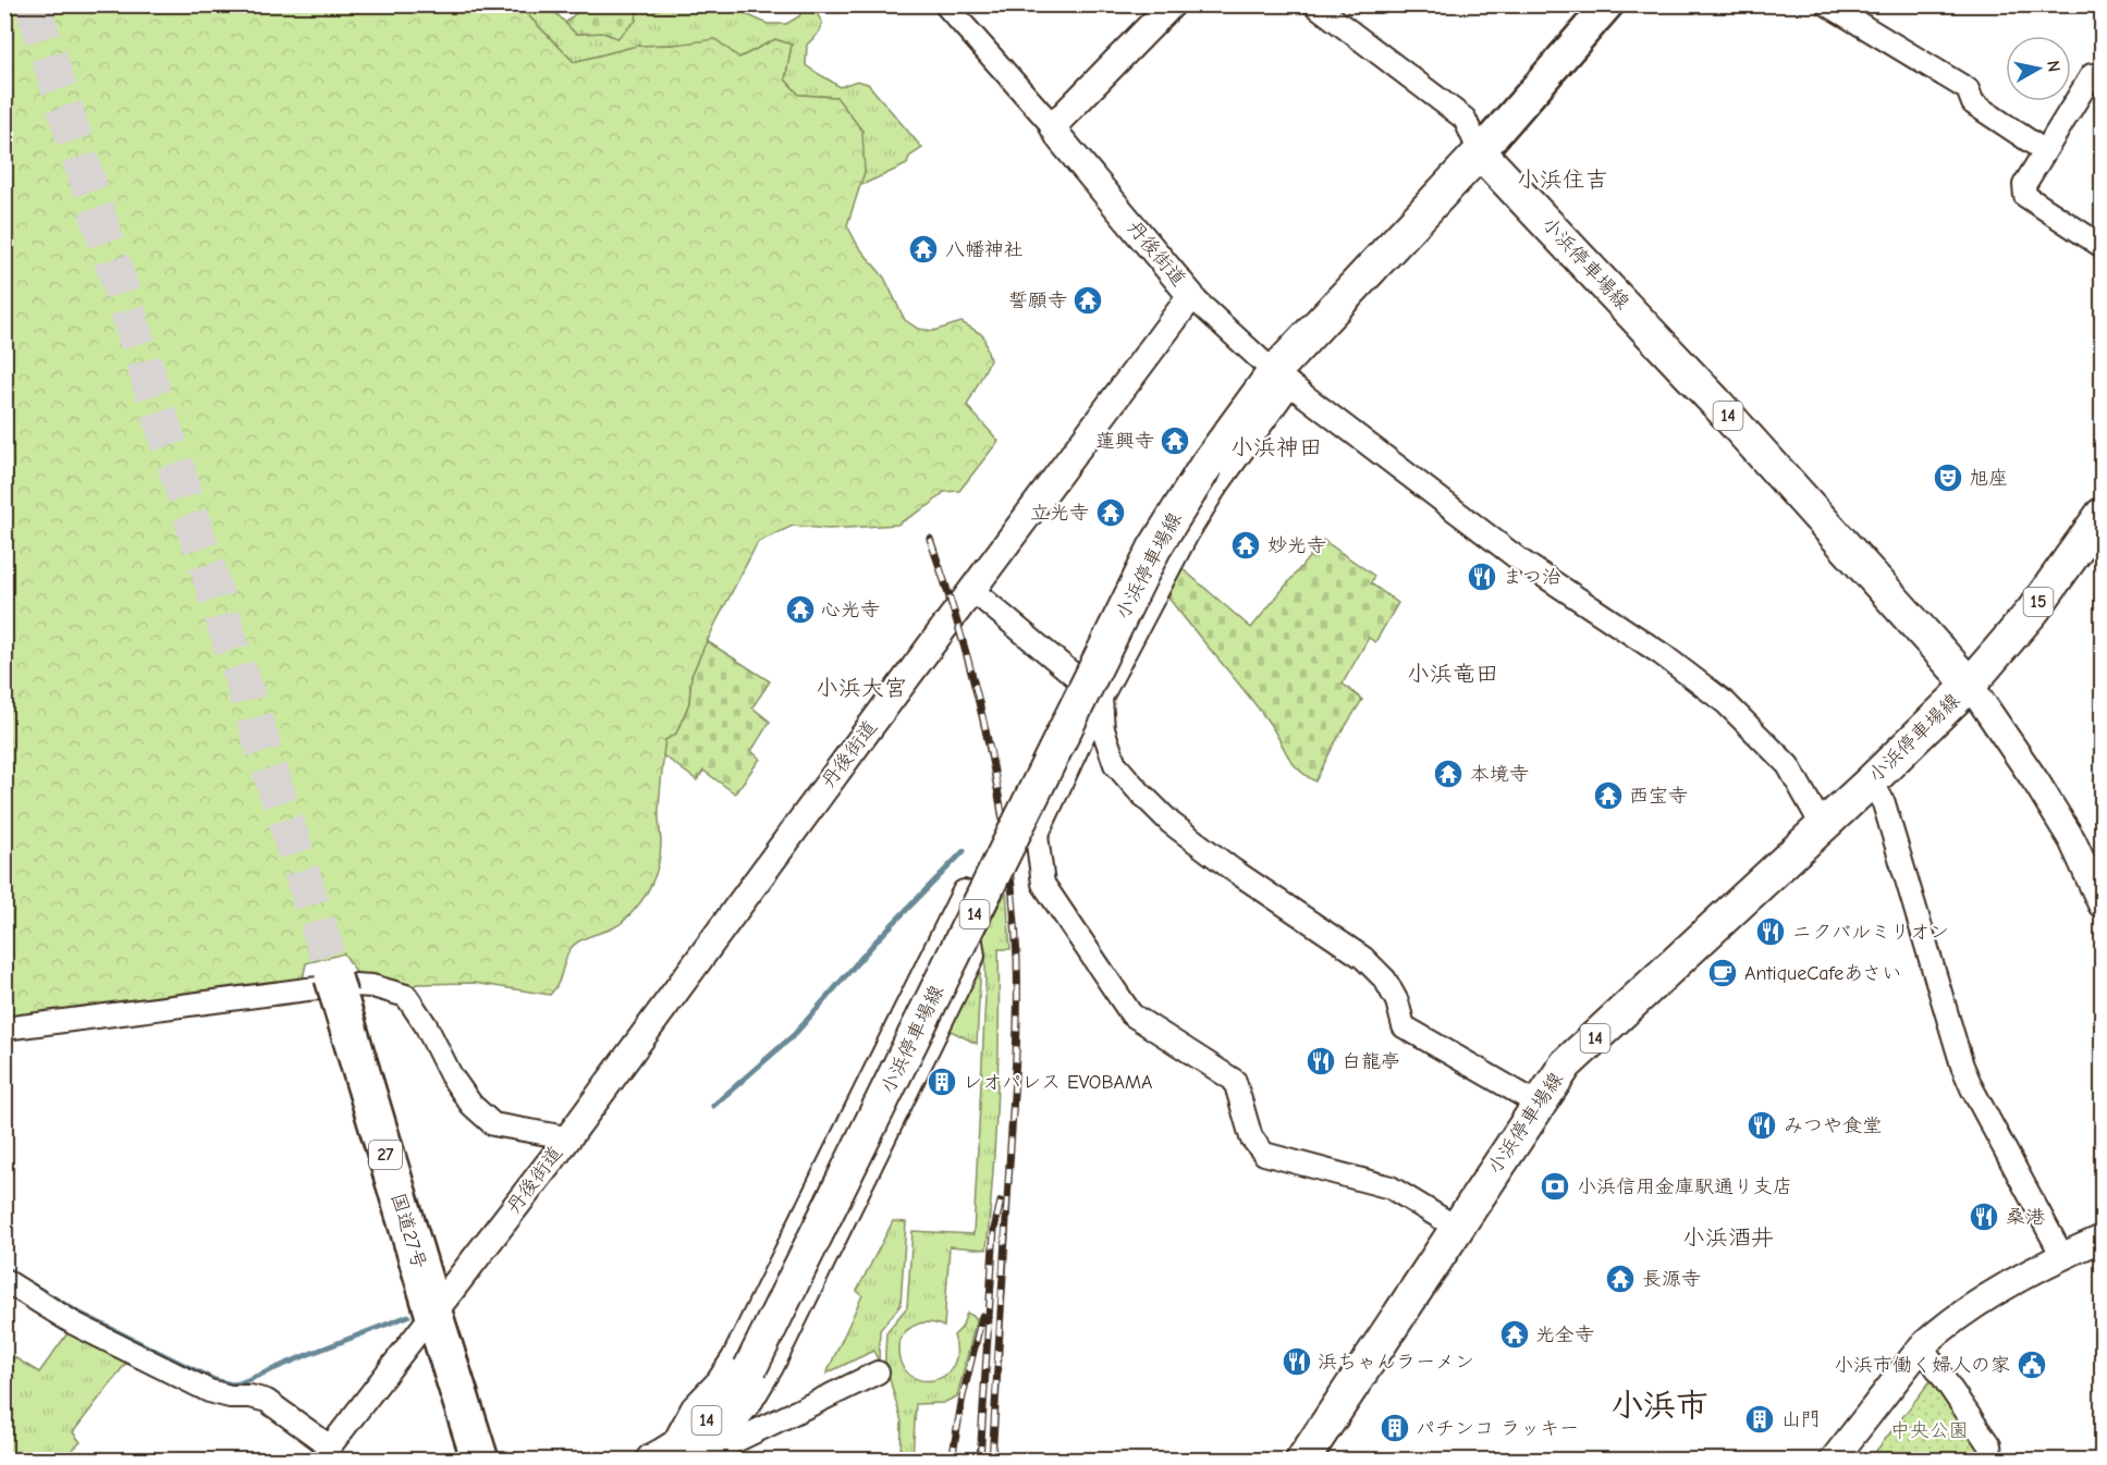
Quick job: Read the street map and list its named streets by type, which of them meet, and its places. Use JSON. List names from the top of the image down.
{
  "streets": {
    "highway": ["27", "国道27号"],
    "main road": ["小浜停車場線", "14", "15"],
    "street": ["丹後街道"]
  },
  "crossings": [
    ["丹後街道", "国道27号"],
    ["小浜停車場線", "15"]
  ],
  "districts": [
    "小浜住吉",
    "小浜神田",
    "小浜竜田",
    "小浜大宮",
    "小浜酒井",
    "小浜市"
  ],
  "parks": ["中央公園"],
  "places": {
    "temple": [
      "八幡神社",
      "誓願寺",
      "蓮興寺",
      "立光寺",
      "妙光寺",
      "心光寺",
      "本境寺",
      "西宝寺",
      "長源寺",
      "光全寺"
    ],
    "theatre": ["旭座"],
    "restaurant": [
      "まつ治",
      "ニクバルミリオン",
      "白龍亭",
      "みつや食堂",
      "桑港",
      "浜ちゃんラーメン"
    ],
    "cafe": ["AntiqueCafeあさい"],
    "building": ["レオパレス EVOBAMA", "山門", "パチンコ ラッキー"],
    "bank": ["小浜信用金庫駅通り支店"],
    "public building": ["小浜市働く婦人の家"]
  },
  "north": "right"
}
